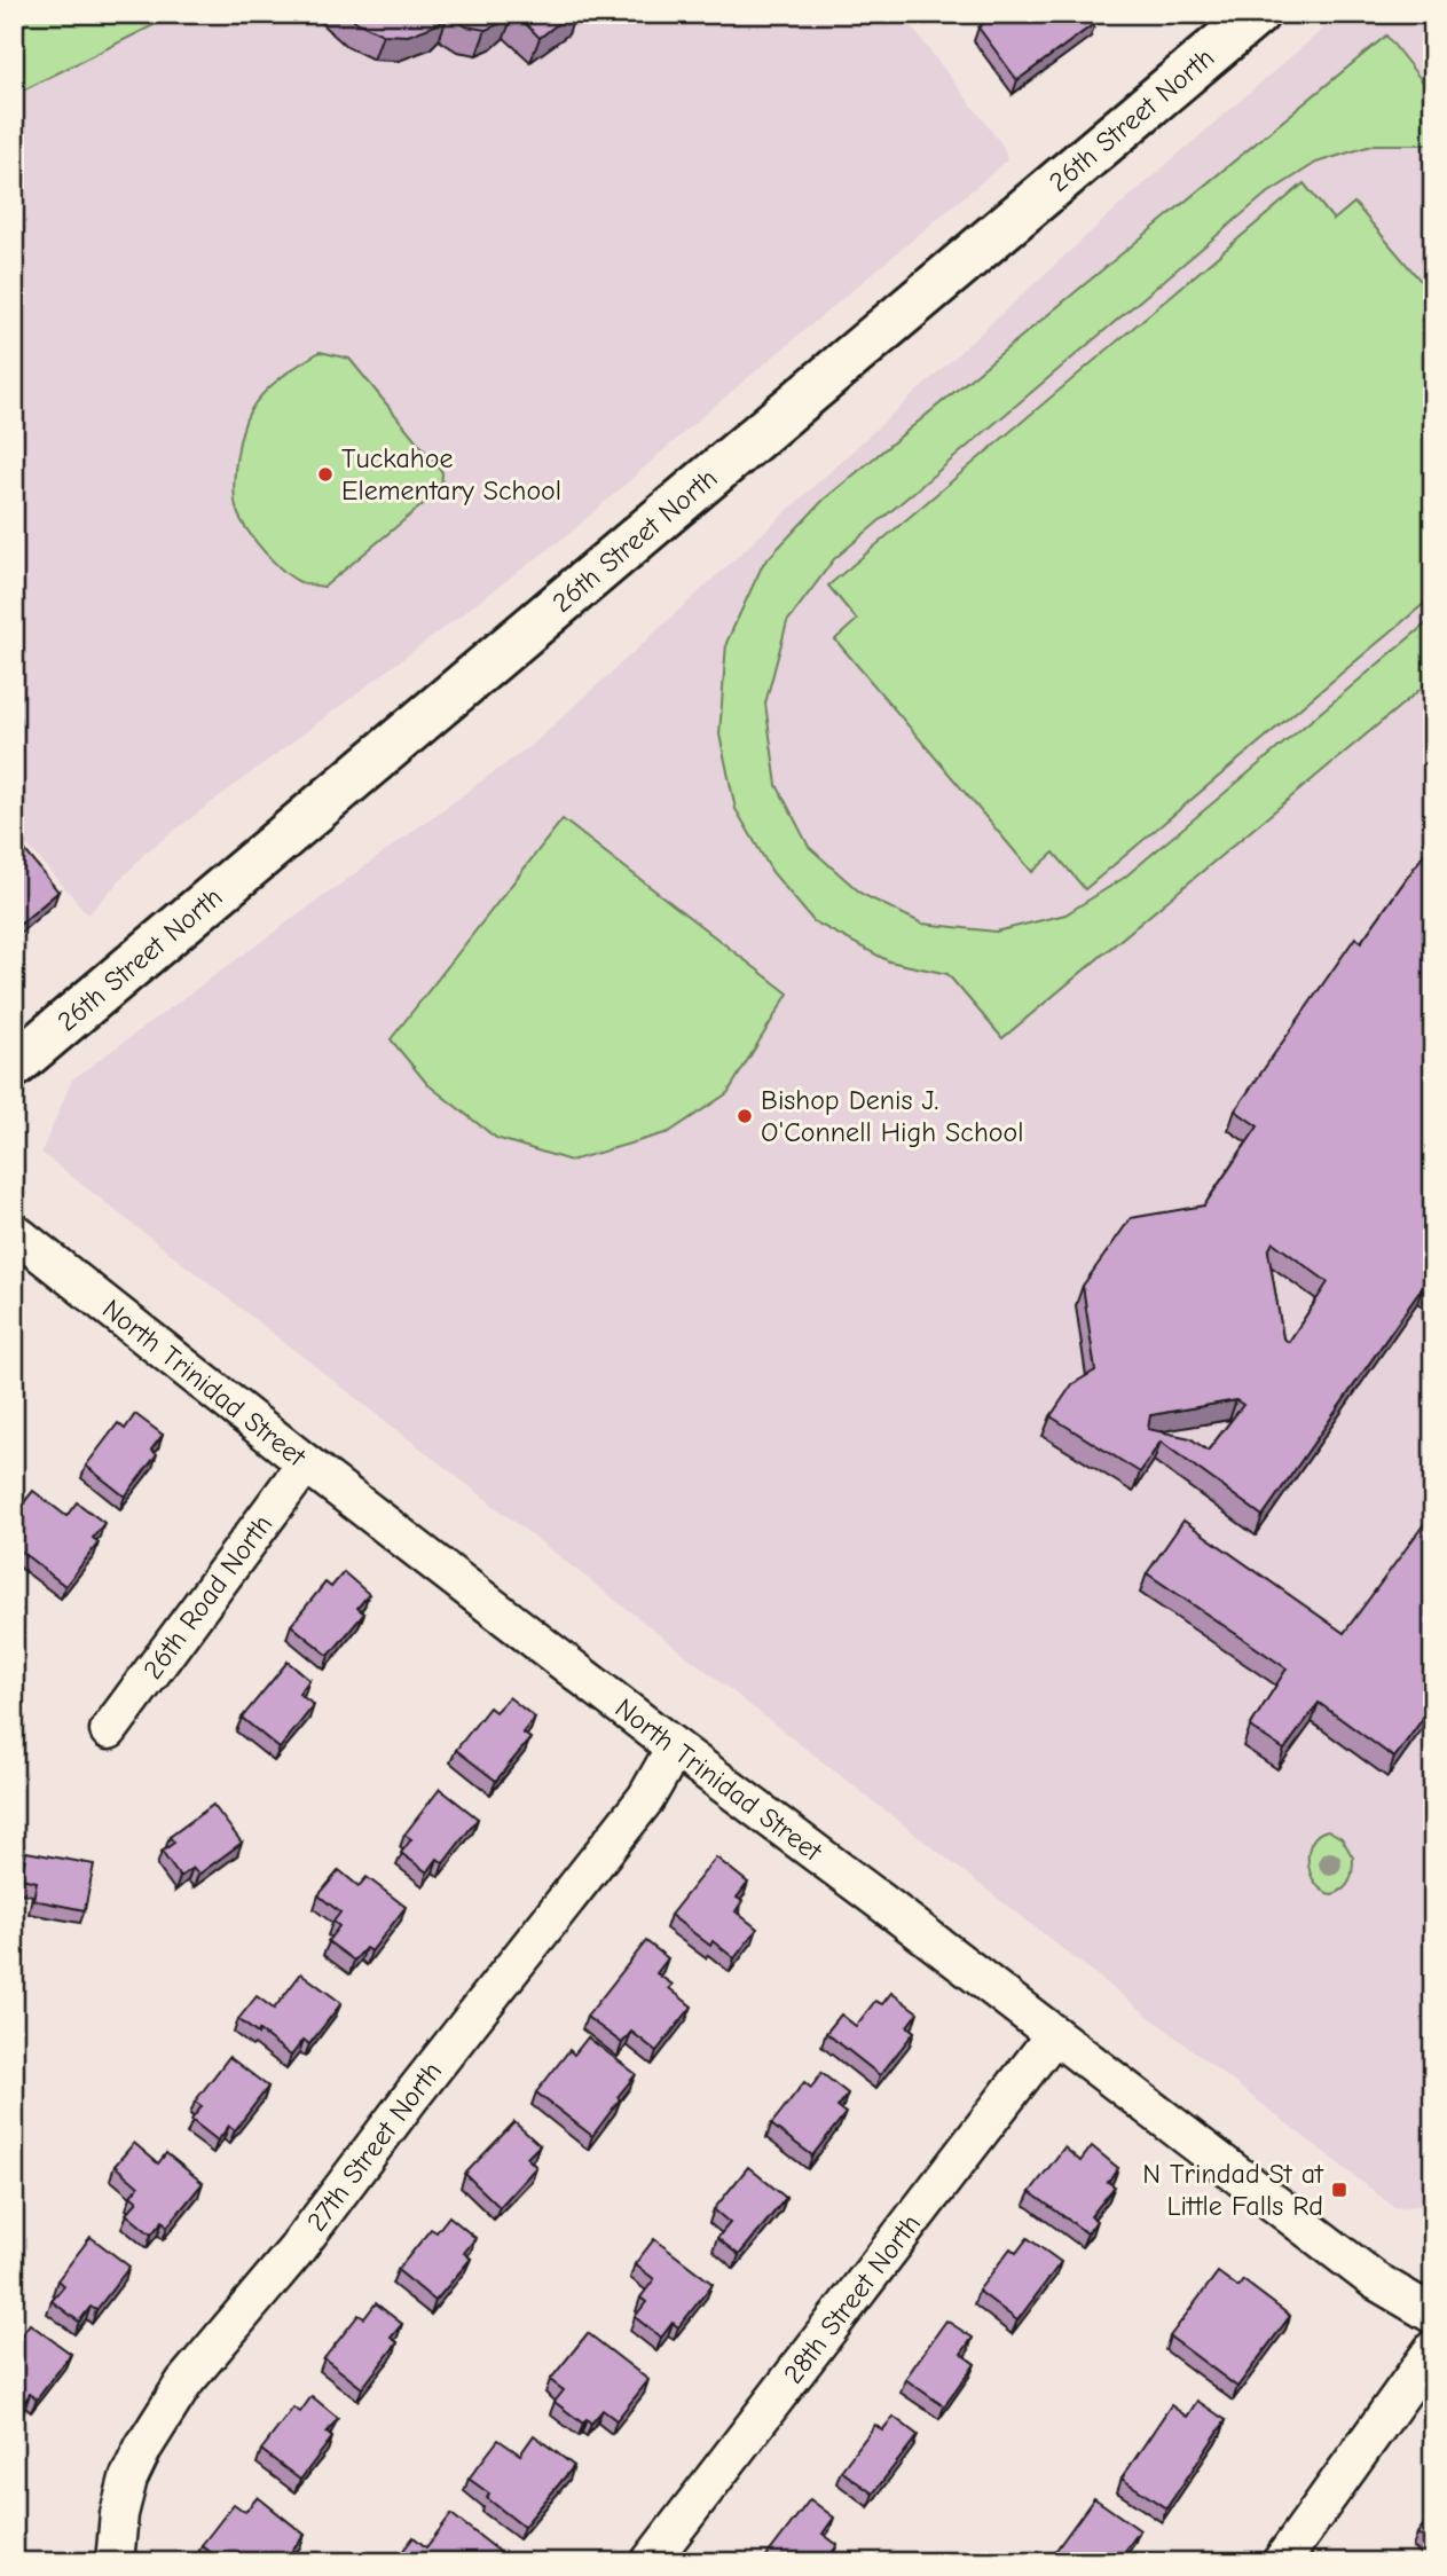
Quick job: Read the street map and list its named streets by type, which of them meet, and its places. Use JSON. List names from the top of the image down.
{
  "streets": {
    "street": [
      "26th Street North",
      "North Trinidad Street",
      "26th Road North",
      "27th Street North",
      "28th Street North"
    ]
  },
  "crossings": [
    ["North Trinidad Street", "26th Road North"],
    ["North Trinidad Street", "27th Street North"],
    ["North Trinidad Street", "28th Street North"]
  ],
  "places": {
    "other": ["Tuckahoe Elementary School", "Bishop Denis J. O'Connell High School"],
    "transit": ["N Trindad St at Little Falls Rd"]
  }
}
